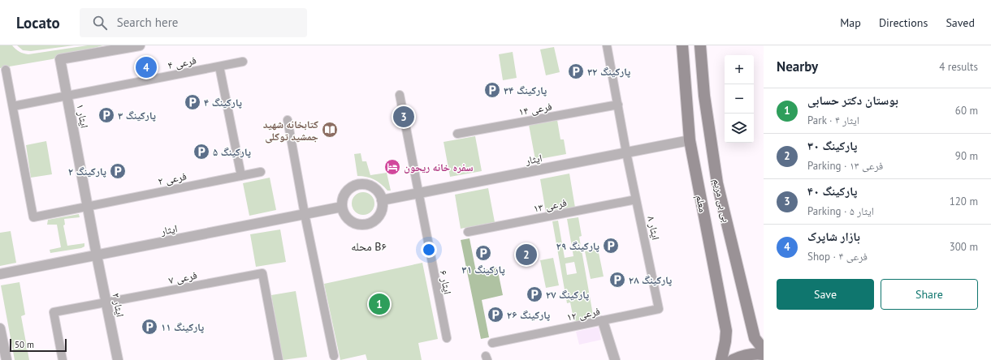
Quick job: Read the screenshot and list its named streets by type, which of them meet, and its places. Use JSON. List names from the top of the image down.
{
  "streets": {
    "main road": ["بی بی مریم", "معلم"],
    "street": [
      "فرعی ۴",
      "فرعی ۱۴",
      "ایثار ۱",
      "ایثار",
      "فرعی ۲",
      "فرعی ۱۳",
      "ایثار ۸",
      "فرعی ۷",
      "ایثار ۶",
      "ایثار ۲",
      "فرعی ۱۲"
    ]
  },
  "crossings": [
    ["فرعی ۴", "ایثار ۱"],
    ["فرعی ۴", "فرعی ۲"],
    ["فرعی ۱۴", "ایثار ۸"],
    ["ایثار ۱", "ایثار"],
    ["ایثار ۱", "فرعی ۲"],
    ["ایثار ۱", "ایثار ۲"],
    ["ایثار", "معلم"],
    ["ایثار", "ایثار ۸"],
    ["ایثار", "ایثار ۶"],
    ["ایثار", "ایثار ۲"],
    ["فرعی ۱۳", "ایثار ۸"],
    ["ایثار ۸", "فرعی ۱۲"],
    ["فرعی ۷", "ایثار ۲"]
  ],
  "districts": ["محله B۶"],
  "places": {
    "parking": [
      "پارکینگ ۳۲",
      "پارکینگ ۳۴",
      "پارکینگ ۴",
      "پارکینگ ۳",
      "پارکینگ ۵",
      "پارکینگ ۲",
      "پارکینگ ۲۹",
      "پارکینگ ۳۱",
      "پارکینگ ۲۸",
      "پارکینگ ۲۷",
      "پارکینگ ۲۶",
      "پارکینگ ۱۱"
    ],
    "library": ["کتابخانه شهید جمشید توکلی"],
    "hotel": ["سفره خانه ریحون"]
  },
  "scale_bar": "50 m",
  "page": {
    "header": "Locato",
    "search": "Search here",
    "nav": ["Map", "Directions", "Saved"],
    "heading": ["Nearby", "4 results"],
    "map_buttons": ["+", "−"],
    "pins": [
      "4",
      "3",
      "2",
      "1"
    ],
    "list": [
      {
        "mark": "1",
        "name": "بوستان دکتر حسابی",
        "note": "Park · ایثار ۴",
        "value": "60 m"
      },
      {
        "mark": "2",
        "name": "پارکینگ ۳۰",
        "note": "Parking · فرعی ۱۳",
        "value": "90 m"
      },
      {
        "mark": "3",
        "name": "پارکینگ ۴۰",
        "note": "Parking · ایثار ۵",
        "value": "120 m"
      },
      {
        "mark": "4",
        "name": "بازار شاپرک",
        "note": "Shop · فرعی ۴",
        "value": "300 m"
      }
    ],
    "buttons": ["Save", "Share"],
    "scale": "50 m"
  }
}
